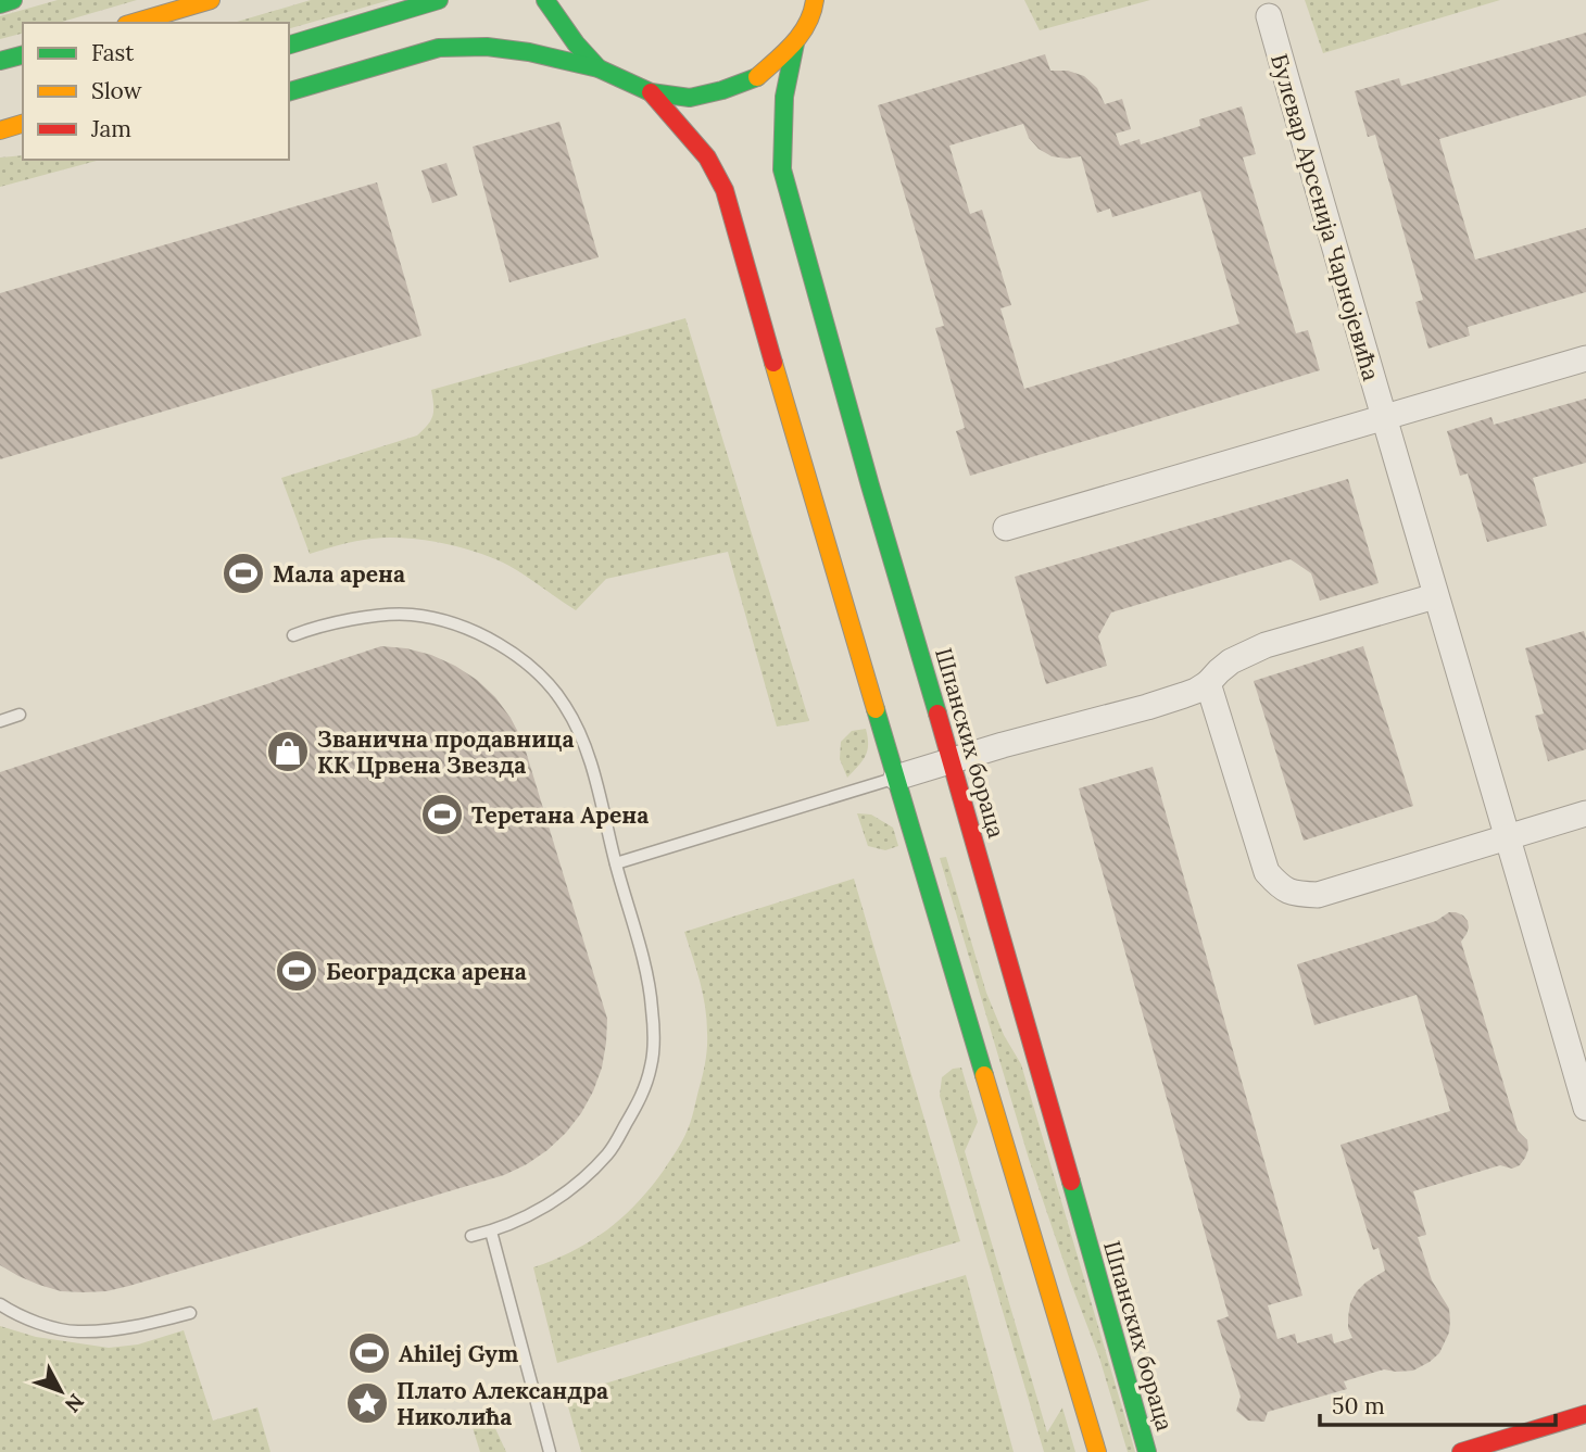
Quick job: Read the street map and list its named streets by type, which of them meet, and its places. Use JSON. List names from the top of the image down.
{
  "streets": {
    "main road": ["Шпанских бораца"],
    "street": ["Булевар Арсенија Чарнојевића"]
  },
  "places": {
    "sports": [
      "Мала арена",
      "Теретана Арена",
      "Београдска арена",
      "Ahilej Gym"
    ],
    "shop": ["Званична продавница КК Црвена Звезда"],
    "place": ["Плато Александра Николића"]
  },
  "legend": ["Fast", "Slow", "Jam"],
  "scale_bar": "50 m",
  "north": "bottom right"
}
